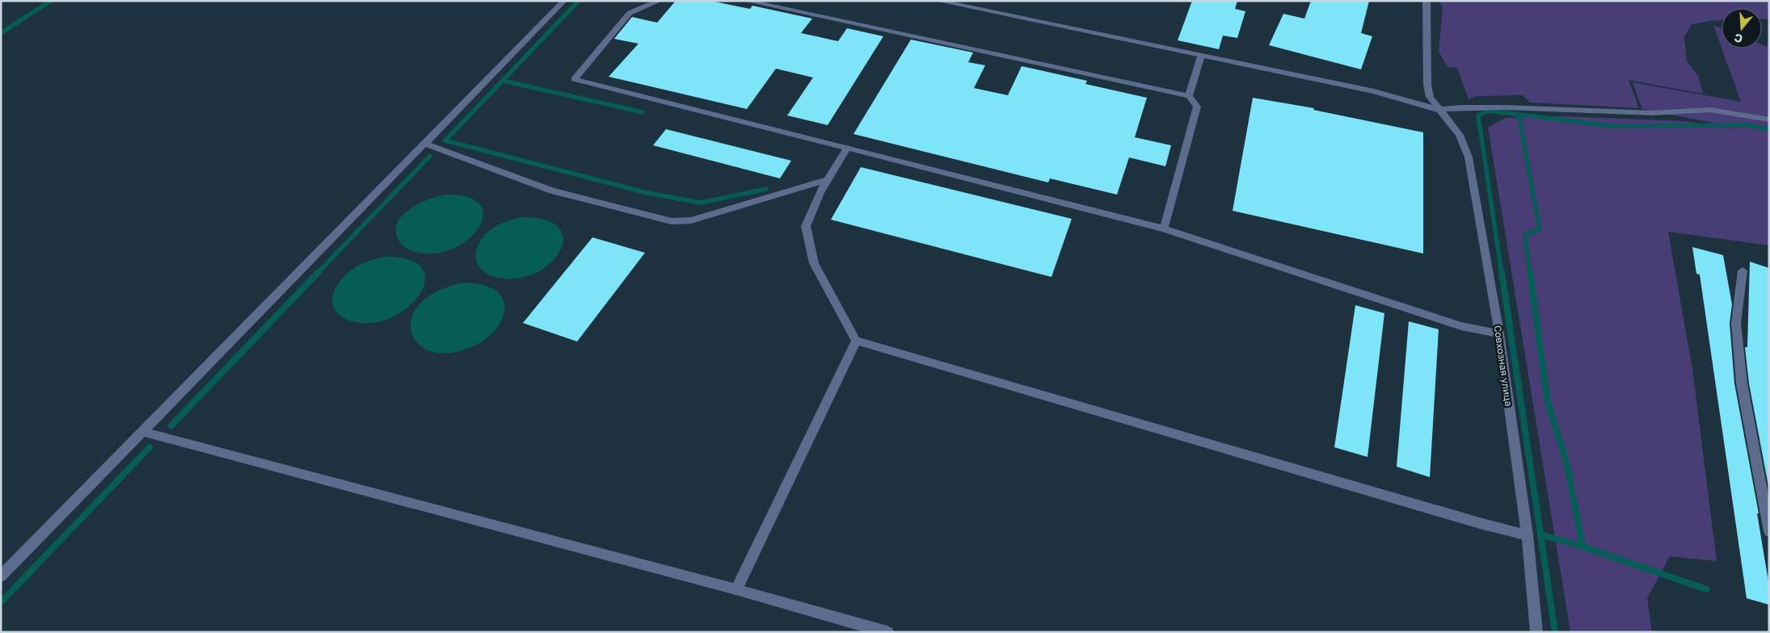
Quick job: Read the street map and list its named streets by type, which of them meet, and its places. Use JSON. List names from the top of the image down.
{
  "streets": {
    "street": ["Совхозная улица"]
  },
  "north": "bottom"
}
